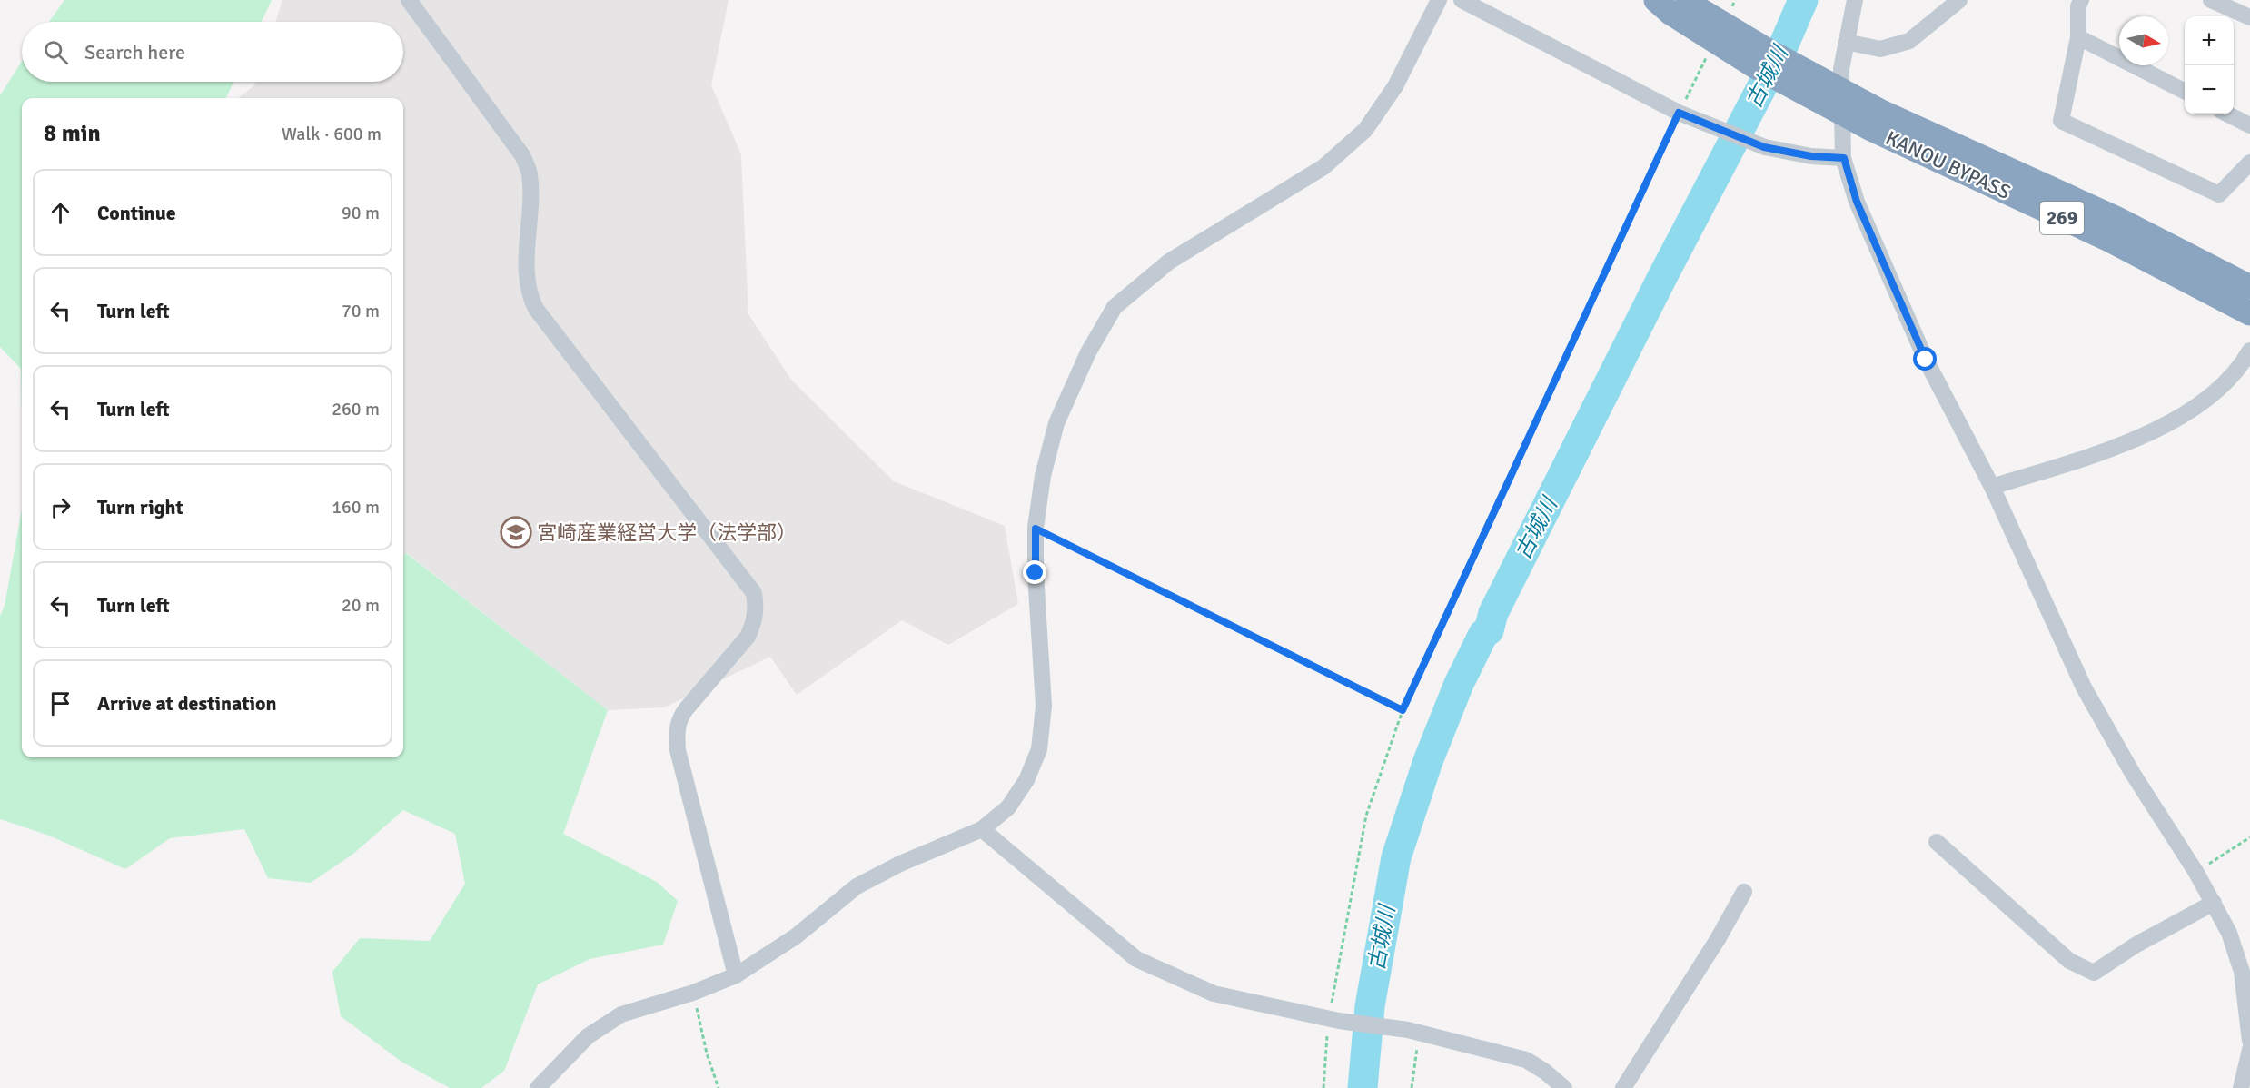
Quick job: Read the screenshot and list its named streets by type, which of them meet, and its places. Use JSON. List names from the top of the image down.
{
  "streets": {
    "highway": ["KANOU BYPASS", "269"]
  },
  "water": ["古城川"],
  "places": {
    "school or university": ["宮崎産業経営大学（法学部）"]
  },
  "north": "right",
  "page": {
    "map_buttons": ["+", "−"],
    "search": "Search here",
    "heading": ["8 min", "Walk · 600 m"],
    "list": [
      ["Continue", "90 m"],
      ["Turn left", "70 m"],
      ["Turn left", "260 m"],
      ["Turn right", "160 m"],
      ["Turn left", "20 m"],
      "Arrive at destination"
    ]
  }
}
